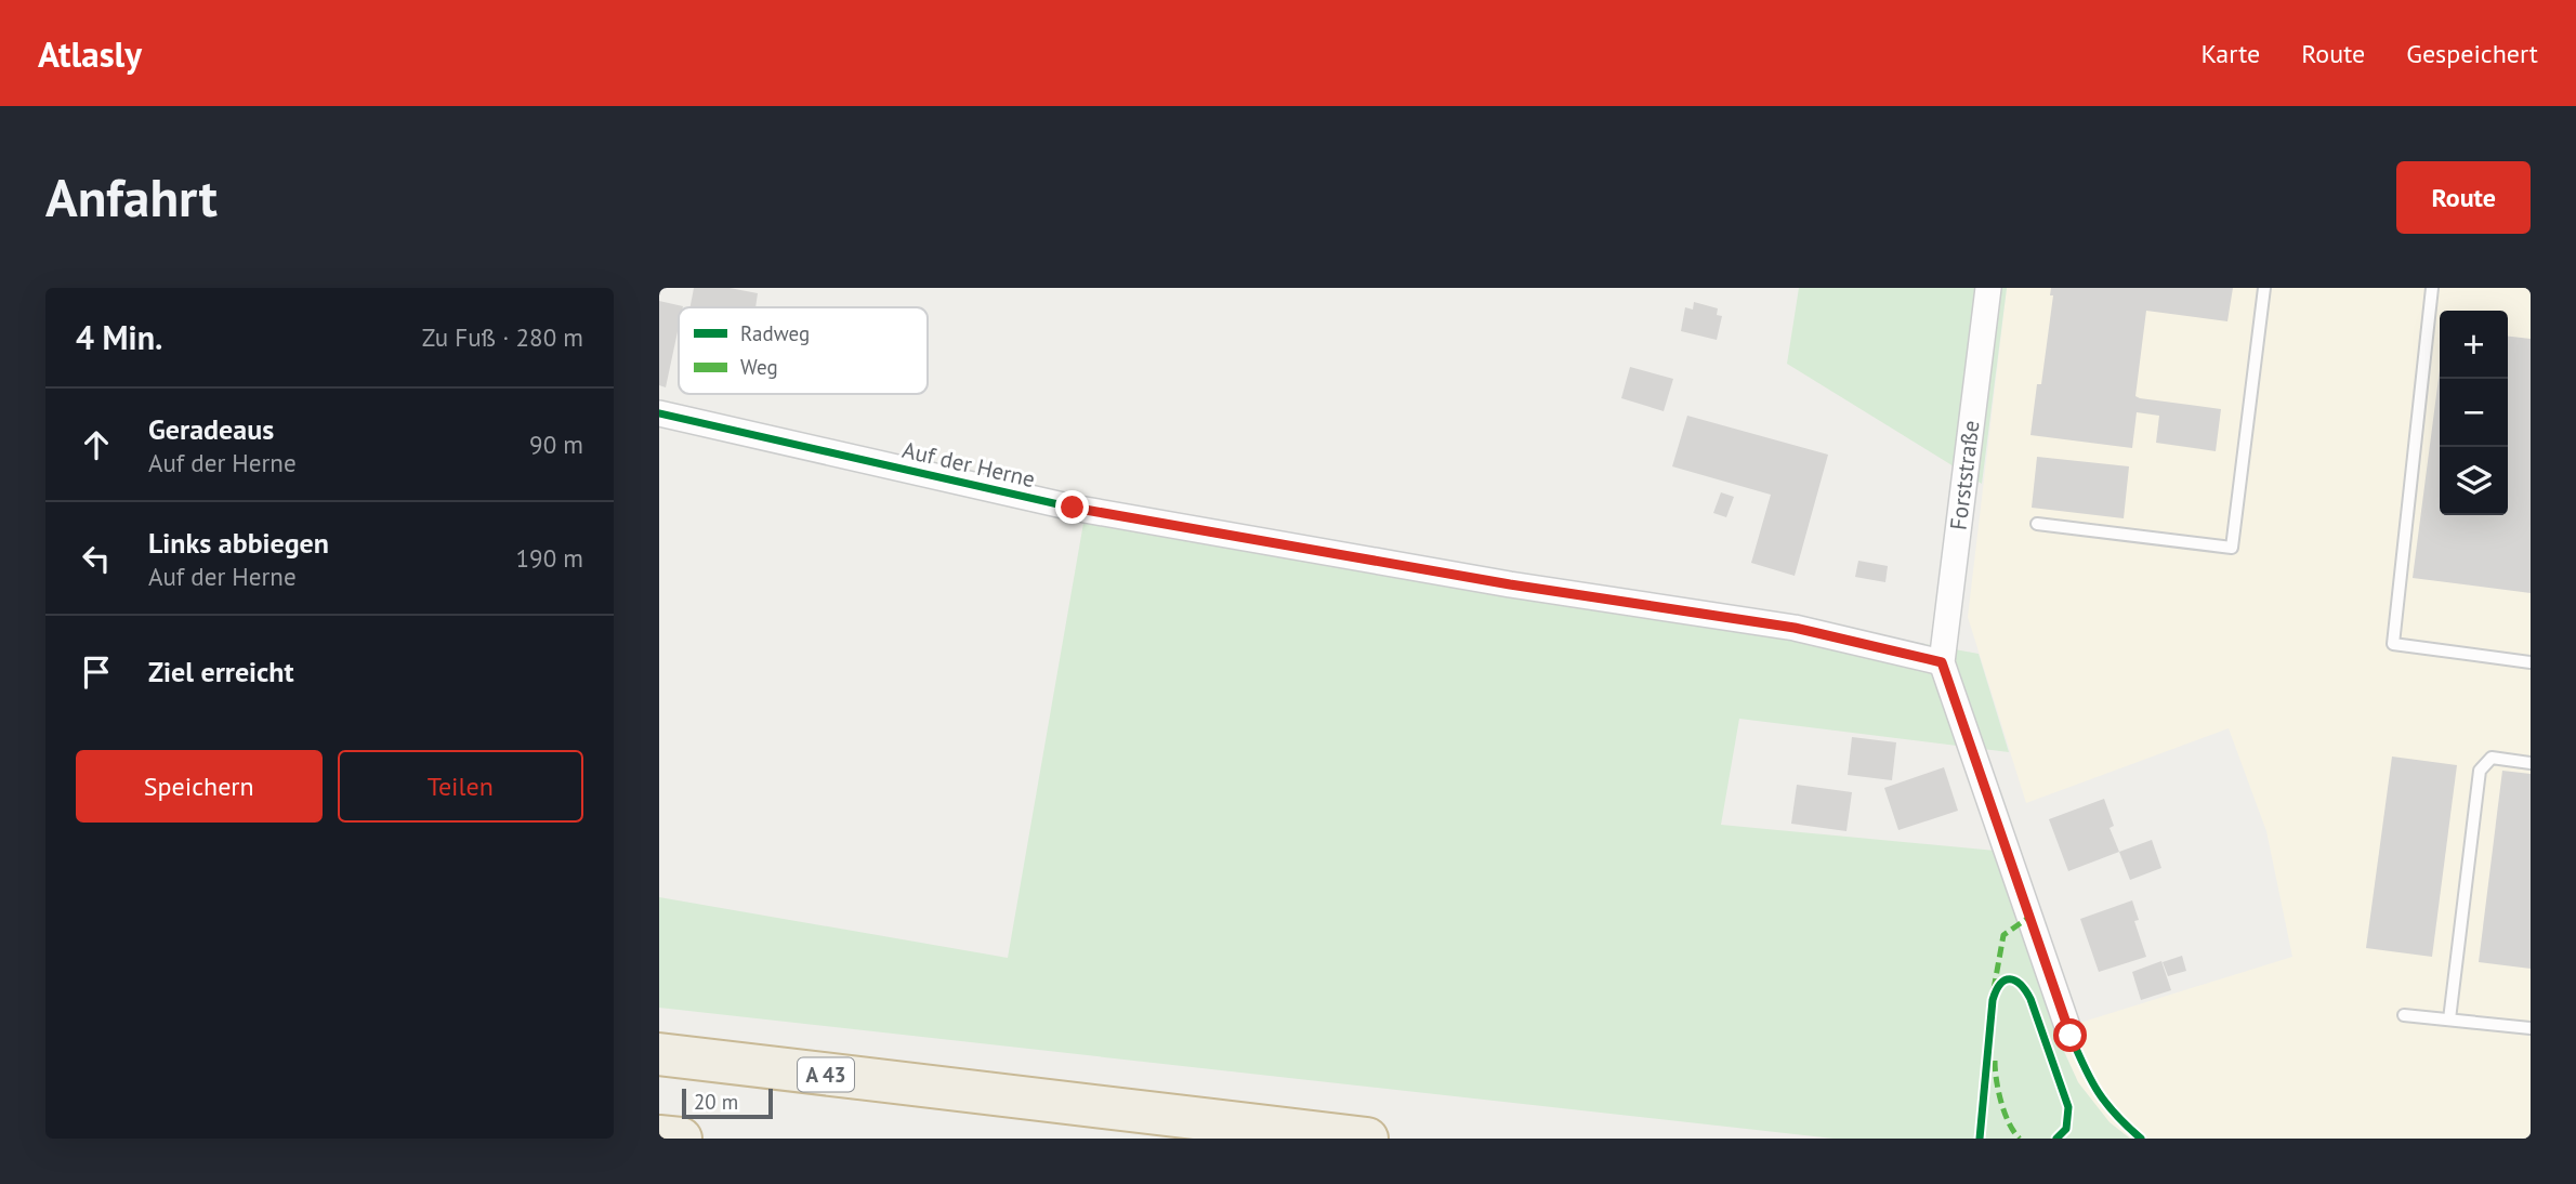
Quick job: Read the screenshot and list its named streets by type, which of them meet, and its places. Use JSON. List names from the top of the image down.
{
  "streets": {
    "highway": ["A 43"],
    "street": ["Auf der Herne", "Forststraße"]
  },
  "crossings": [
    ["Auf der Herne", "Forststraße"]
  ],
  "legend": ["Radweg", "Weg"],
  "scale_bar": "20 m",
  "page": {
    "header": "Atlasly",
    "nav": ["Karte", "Route", "Gespeichert"],
    "buttons": [
      "Route",
      ["Speichern", "Teilen"]
    ],
    "title": "Anfahrt",
    "heading": ["4 Min.", "Zu Fuß · 280 m"],
    "map_buttons": ["+", "−"],
    "list": [
      ["Geradeaus", "Auf der Herne", "90 m"],
      ["Links abbiegen", "Auf der Herne", "190 m"],
      "Ziel erreicht"
    ],
    "scale": "20 m"
  }
}
